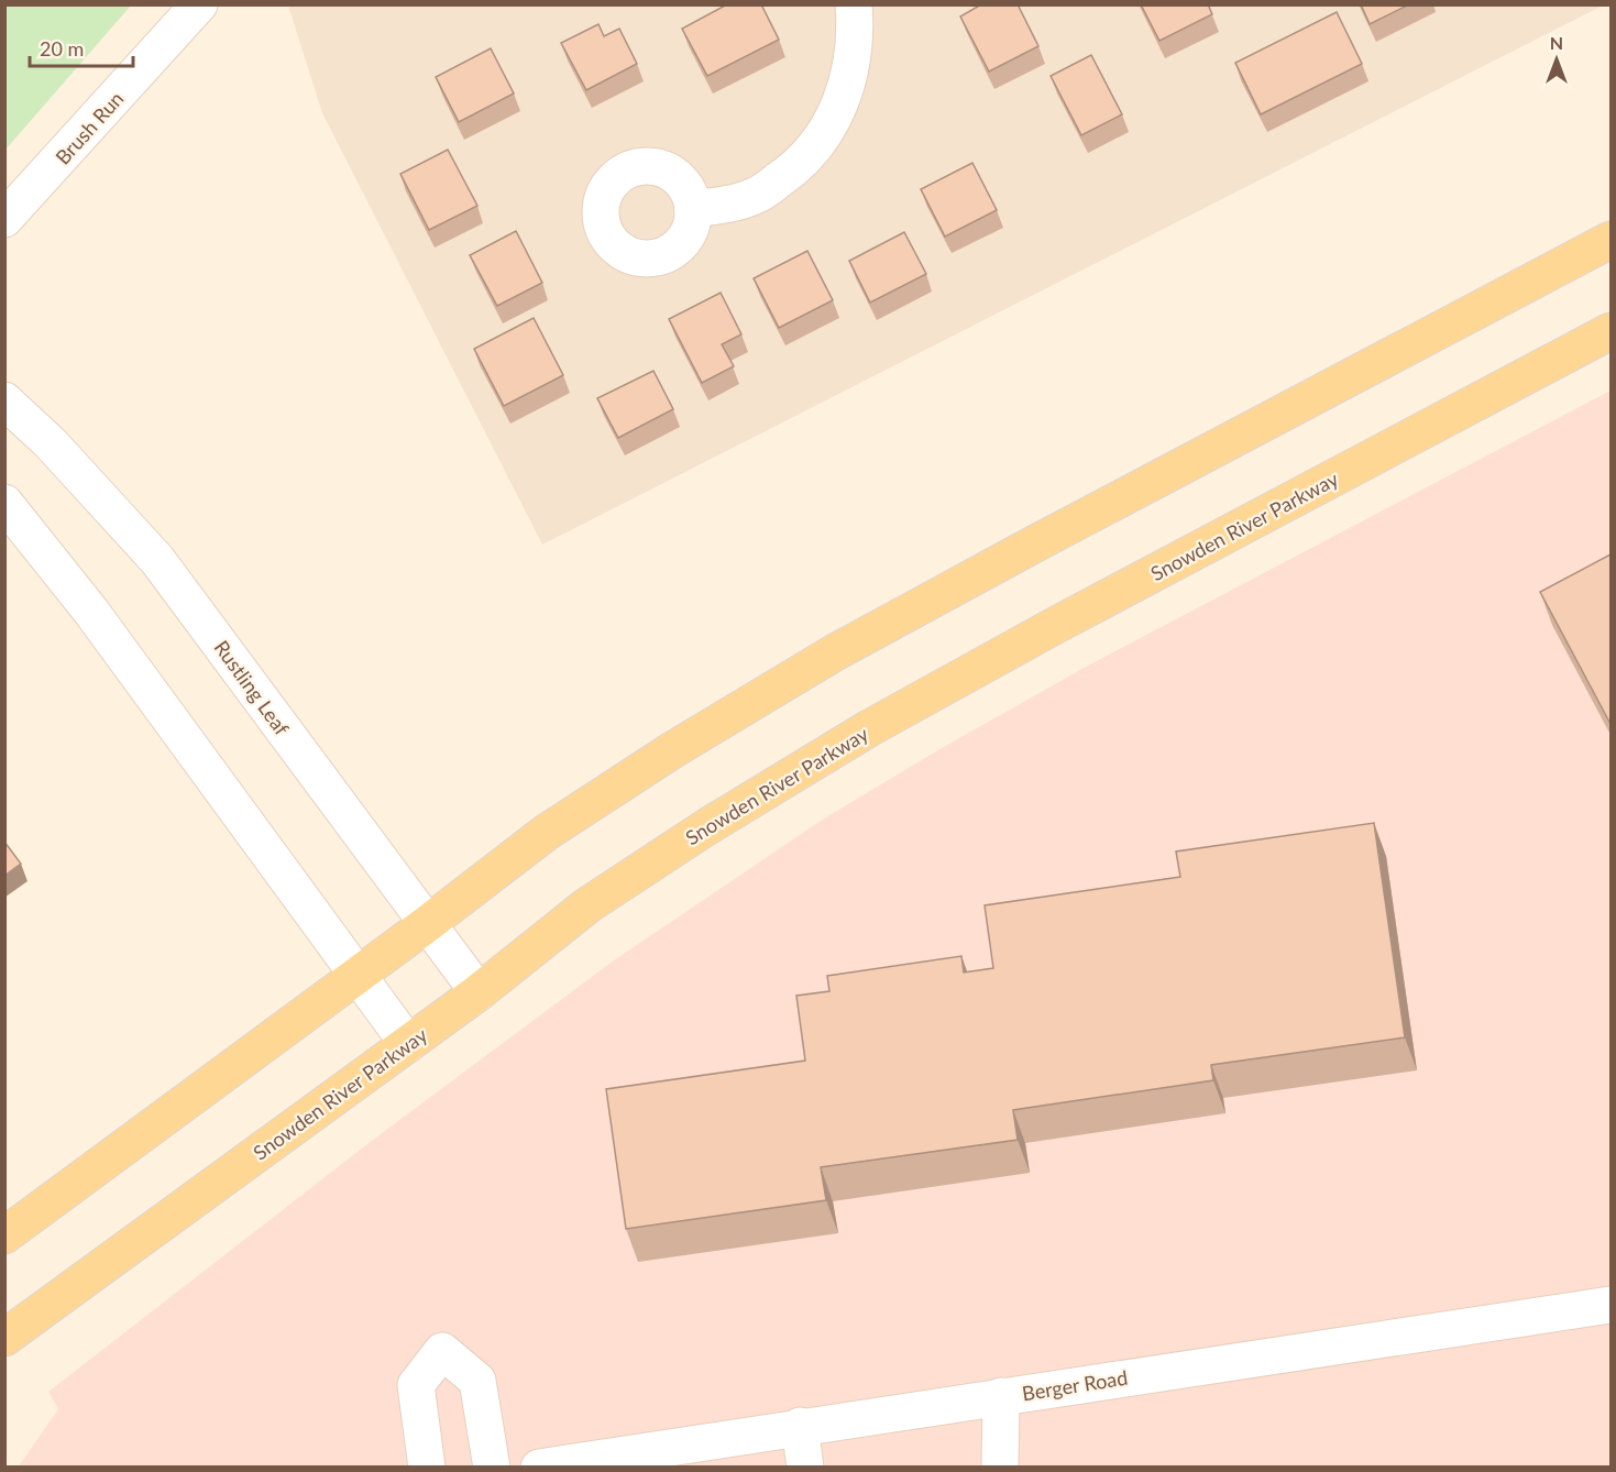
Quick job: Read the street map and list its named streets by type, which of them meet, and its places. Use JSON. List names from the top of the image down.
{
  "streets": {
    "main road": ["Snowden River Parkway"],
    "street": ["Brush Run", "Rustling Leaf", "Berger Road"]
  },
  "crossings": [
    ["Snowden River Parkway", "Rustling Leaf"]
  ],
  "scale_bar": "20 m",
  "north": "top"
}
